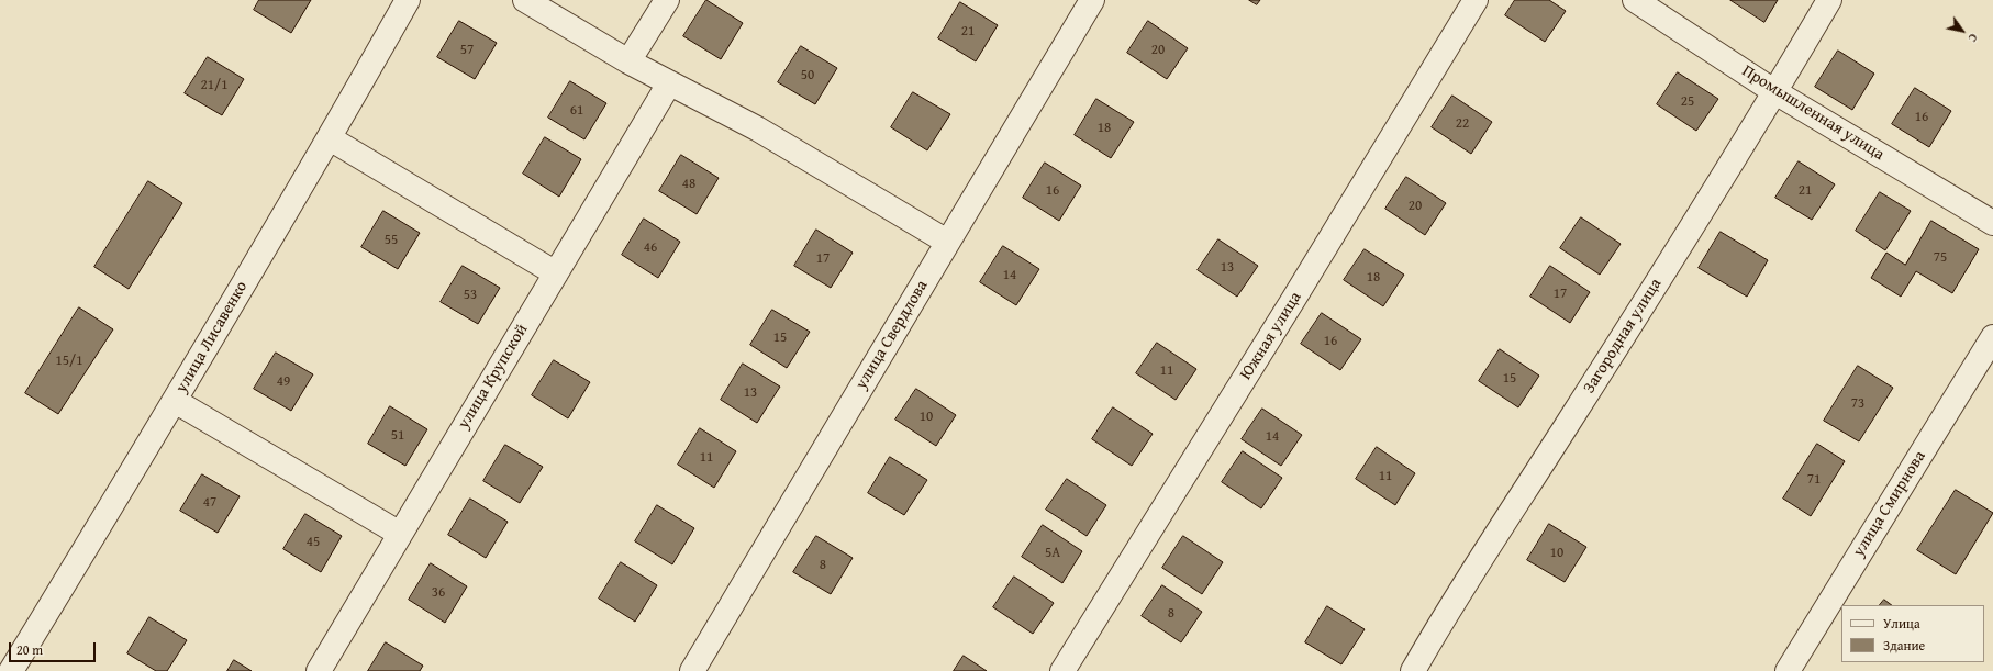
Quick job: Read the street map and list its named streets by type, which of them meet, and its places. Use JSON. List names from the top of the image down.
{
  "streets": {
    "street": [
      "Промышленная улица",
      "улица Свердлова",
      "Южная улица",
      "Загородная улица",
      "улица Лисавенко",
      "улица Крупской",
      "улица Смирнова"
    ]
  },
  "crossings": [
    ["Промышленная улица", "Загородная улица"]
  ],
  "house_numbers": [
    "21",
    "57",
    "20",
    "50",
    "21/1",
    "25",
    "61",
    "16",
    "22",
    "18",
    "48",
    "16",
    "21",
    "20",
    "55",
    "46",
    "75",
    "17",
    "13",
    "14",
    "18",
    "17",
    "53",
    "15",
    "16",
    "15/1",
    "11",
    "15",
    "49",
    "13",
    "73",
    "10",
    "51",
    "14",
    "11",
    "11",
    "71",
    "47",
    "45",
    "5А",
    "10",
    "8",
    "36",
    "8"
  ],
  "legend": ["Улица", "Здание"],
  "scale_bar": "20 m",
  "north": "bottom right"
}
